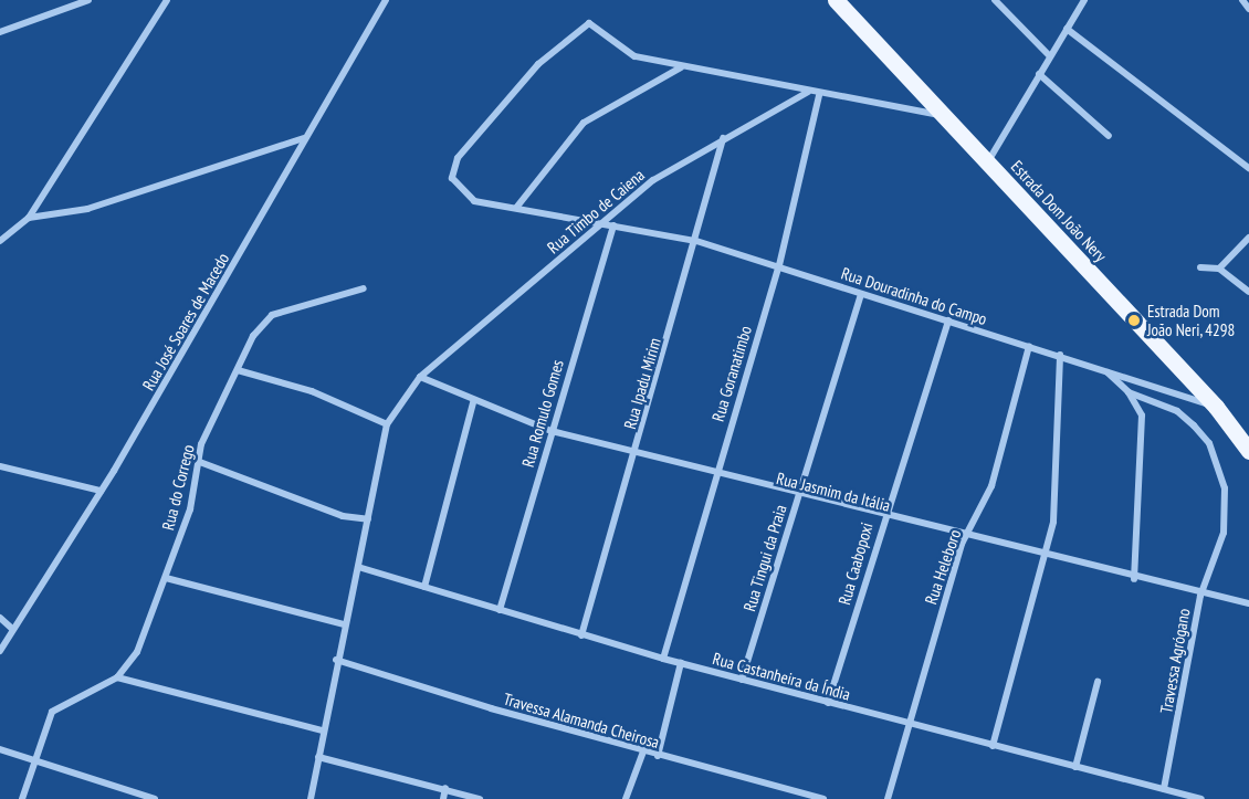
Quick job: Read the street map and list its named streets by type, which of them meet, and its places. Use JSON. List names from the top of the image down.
{
  "streets": {
    "main road": ["Estrada Dom João Nery"],
    "street": [
      "Rua Timbo de Caiena",
      "Rua Douradinha do Campo",
      "Rua José Soares de Macedo",
      "Rua Goranatimbo",
      "Rua Ipadu Mirim",
      "Rua Romulo Gomes",
      "Rua do Corrego",
      "Rua Jasmim da Itália",
      "Rua Tingui da Praia",
      "Rua Caabopoxi",
      "Rua Heleboro",
      "Travessa Agrógano",
      "Rua Castanheira da Índia",
      "Travessa Alamanda Cheirosa"
    ]
  },
  "crossings": [
    ["Rua Timbo de Caiena", "Rua Douradinha do Campo"],
    ["Rua Timbo de Caiena", "Rua Ipadu Mirim"],
    ["Rua Timbo de Caiena", "Rua Jasmim da Itália"],
    ["Estrada Dom João Nery", "Rua Douradinha do Campo"],
    ["Rua Douradinha do Campo", "Rua Goranatimbo"],
    ["Rua Douradinha do Campo", "Rua Ipadu Mirim"],
    ["Rua Douradinha do Campo", "Rua Romulo Gomes"],
    ["Rua Douradinha do Campo", "Rua Tingui da Praia"],
    ["Rua Douradinha do Campo", "Rua Caabopoxi"],
    ["Rua Douradinha do Campo", "Rua Heleboro"],
    ["Rua Goranatimbo", "Rua Jasmim da Itália"],
    ["Rua Goranatimbo", "Rua Castanheira da Índia"],
    ["Rua Ipadu Mirim", "Rua Jasmim da Itália"],
    ["Rua Ipadu Mirim", "Rua Castanheira da Índia"],
    ["Rua Romulo Gomes", "Rua Jasmim da Itália"],
    ["Rua Romulo Gomes", "Rua Castanheira da Índia"],
    ["Rua Jasmim da Itália", "Rua Tingui da Praia"],
    ["Rua Jasmim da Itália", "Rua Caabopoxi"],
    ["Rua Jasmim da Itália", "Rua Heleboro"],
    ["Rua Jasmim da Itália", "Travessa Agrógano"],
    ["Rua Tingui da Praia", "Rua Castanheira da Índia"],
    ["Rua Caabopoxi", "Rua Castanheira da Índia"],
    ["Rua Heleboro", "Rua Castanheira da Índia"],
    ["Travessa Agrógano", "Rua Castanheira da Índia"]
  ],
  "places": ["Estrada Dom João Neri, 4298"]
}
